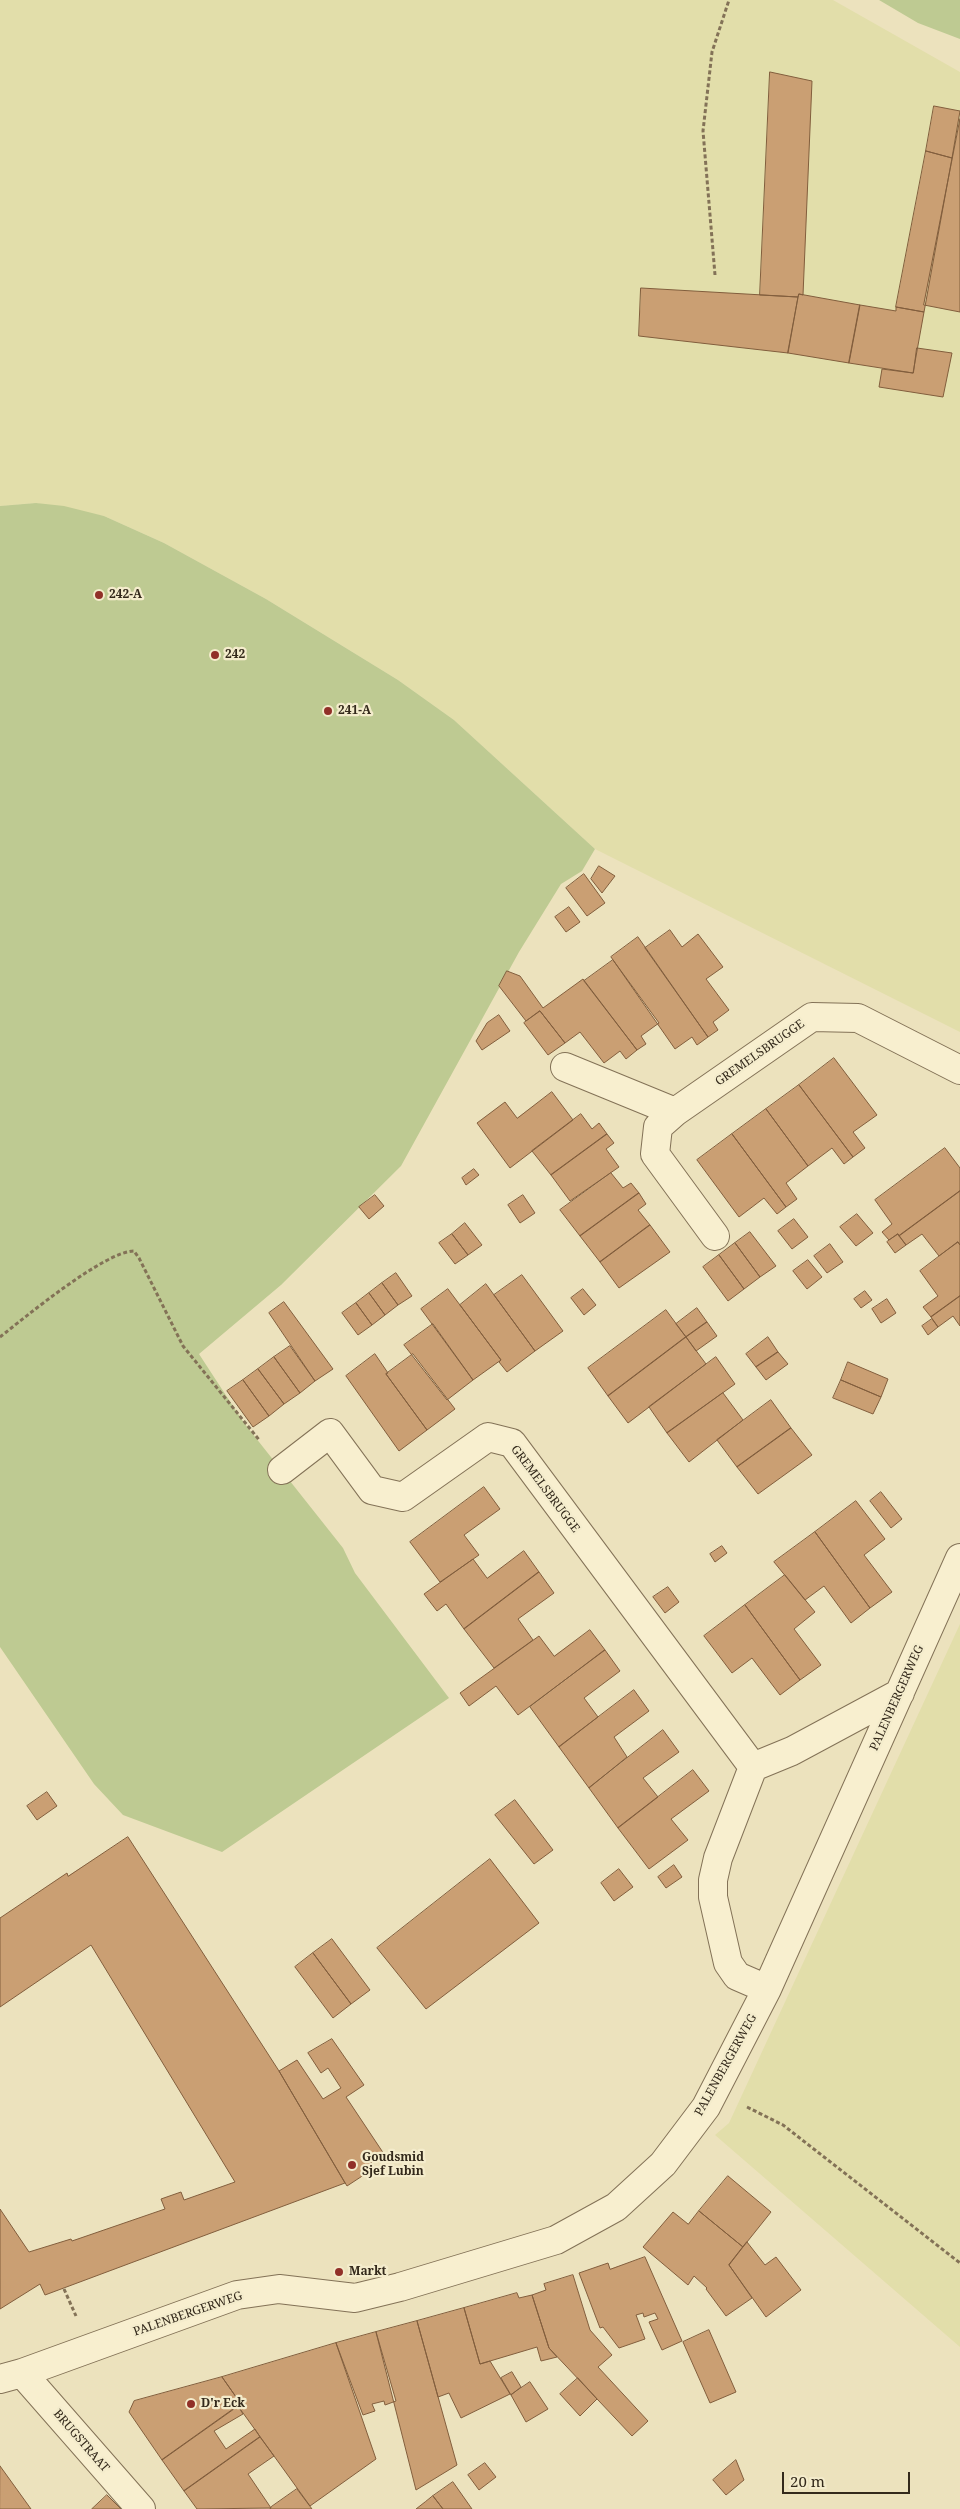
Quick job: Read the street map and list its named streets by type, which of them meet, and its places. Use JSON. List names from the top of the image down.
{
  "streets": {
    "street": ["GREMELSBRUGGE", "PALENBERGERWEG", "BRUGSTRAAT"]
  },
  "crossings": [
    ["PALENBERGERWEG", "BRUGSTRAAT"]
  ],
  "places": [
    "242-A",
    "242",
    "241-A",
    "Goudsmid Sjef Lubin",
    "Markt",
    "D'r Eck"
  ],
  "scale_bar": "20 m"
}
